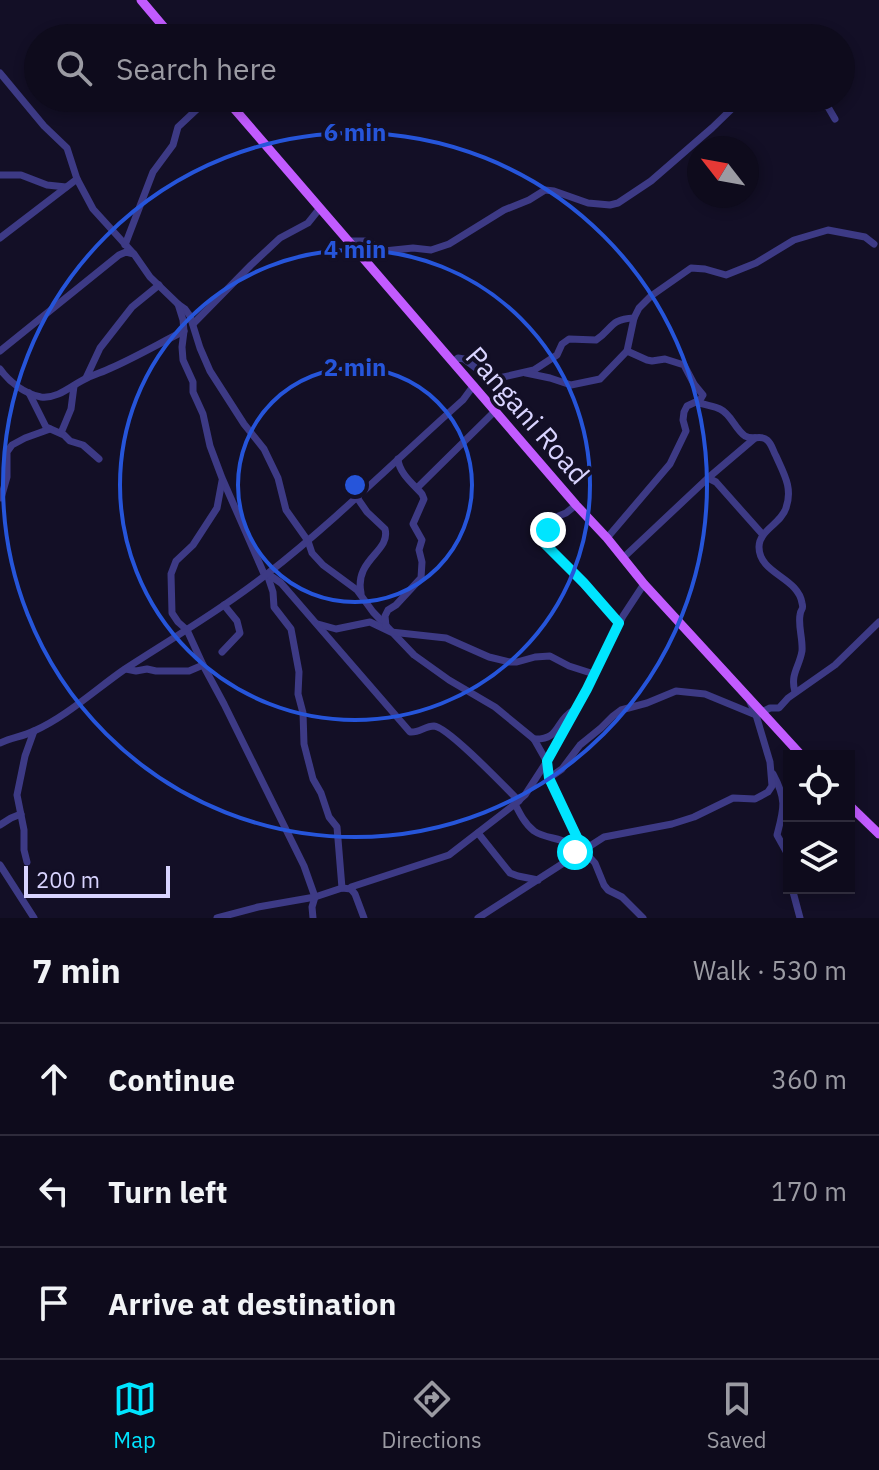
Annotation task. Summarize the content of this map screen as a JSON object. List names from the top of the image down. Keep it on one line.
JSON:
{"streets":{"main road":["Pangani Road"]},"scale_bar":"200 m","north":"top left","page":{"search":"Search here","scale":"200 m","heading":["7 min","Walk · 530 m"],"list":[["Continue","360 m"],["Turn left","170 m"],"Arrive at destination"],"nav":["Map","Directions","Saved"]},"rings":["6 min","4 min","2 min"]}
